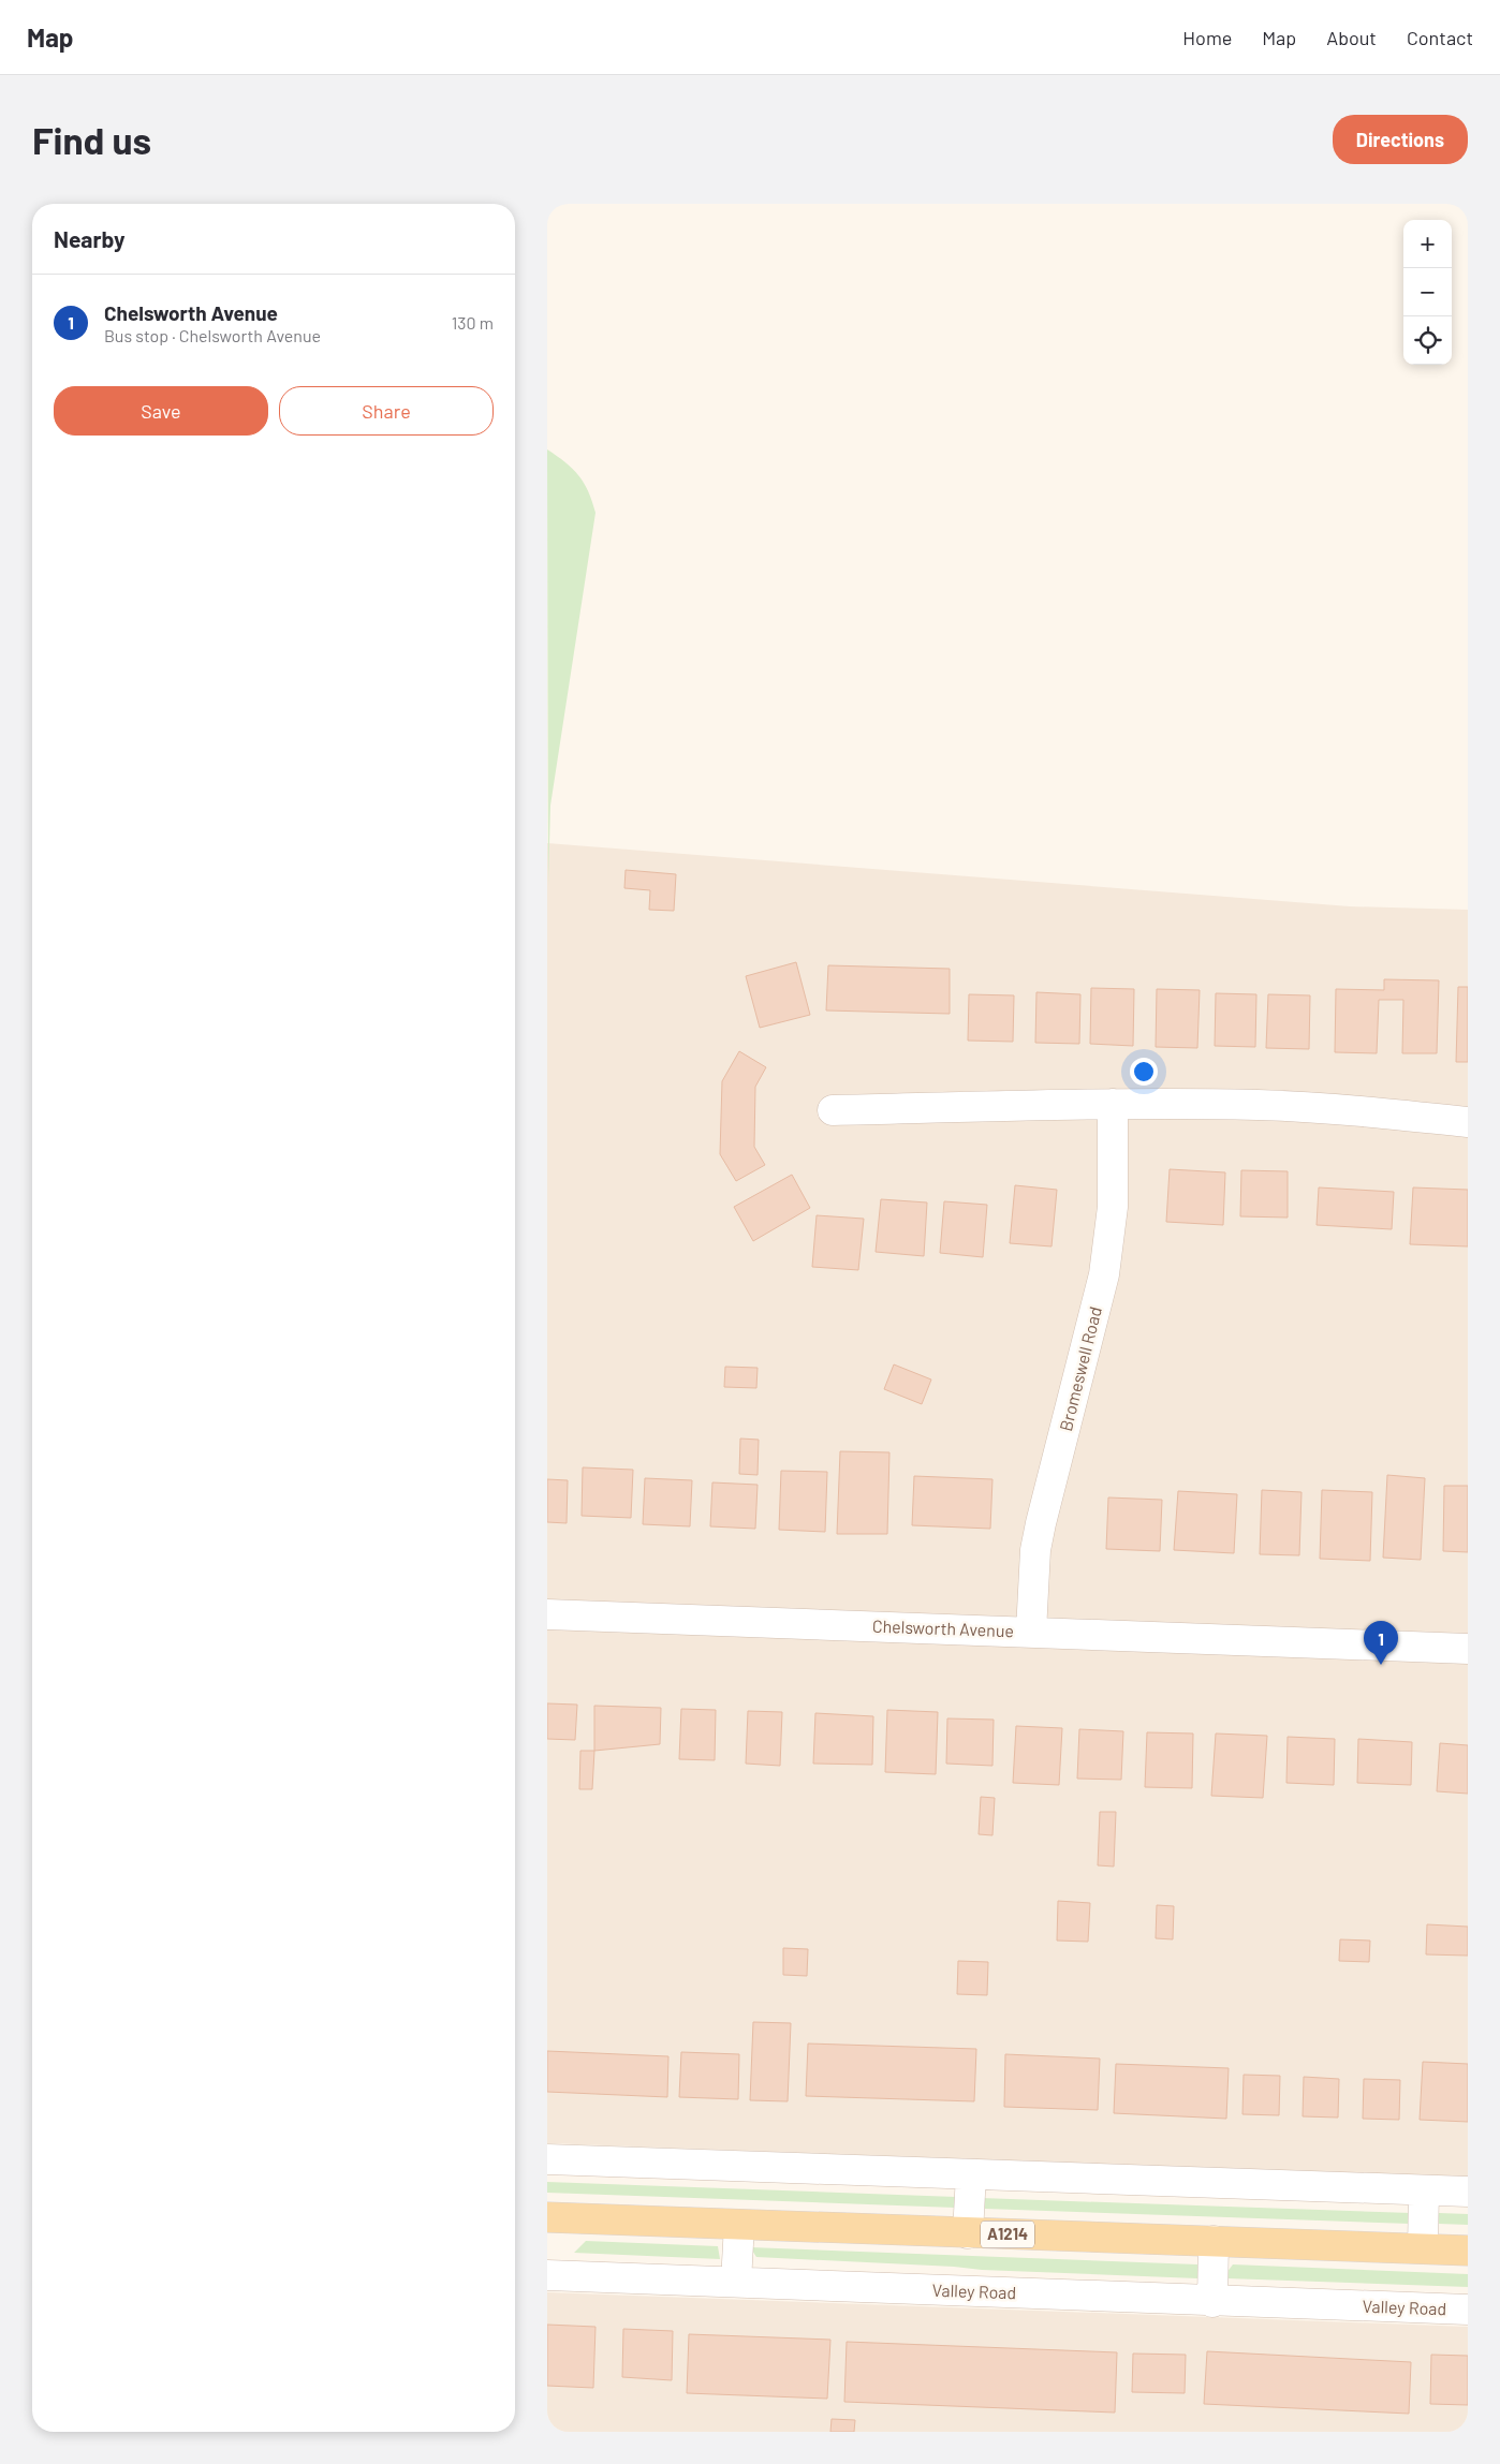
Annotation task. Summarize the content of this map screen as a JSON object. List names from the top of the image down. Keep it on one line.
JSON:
{"streets":{"main road":["A1214"],"street":["Bromeswell Road","Chelsworth Avenue","Valley Road"]},"crossings":[["Bromeswell Road","Chelsworth Avenue"]],"page":{"header":"Map","nav":["Home","Map","About","Contact"],"buttons":["Directions",["Save","Share"]],"title":"Find us","heading":"Nearby","map_buttons":["+","−"],"list":[{"mark":"1","name":"Chelsworth Avenue","note":"Bus stop · Chelsworth Avenue","value":"130 m"}],"pins":"1"}}
